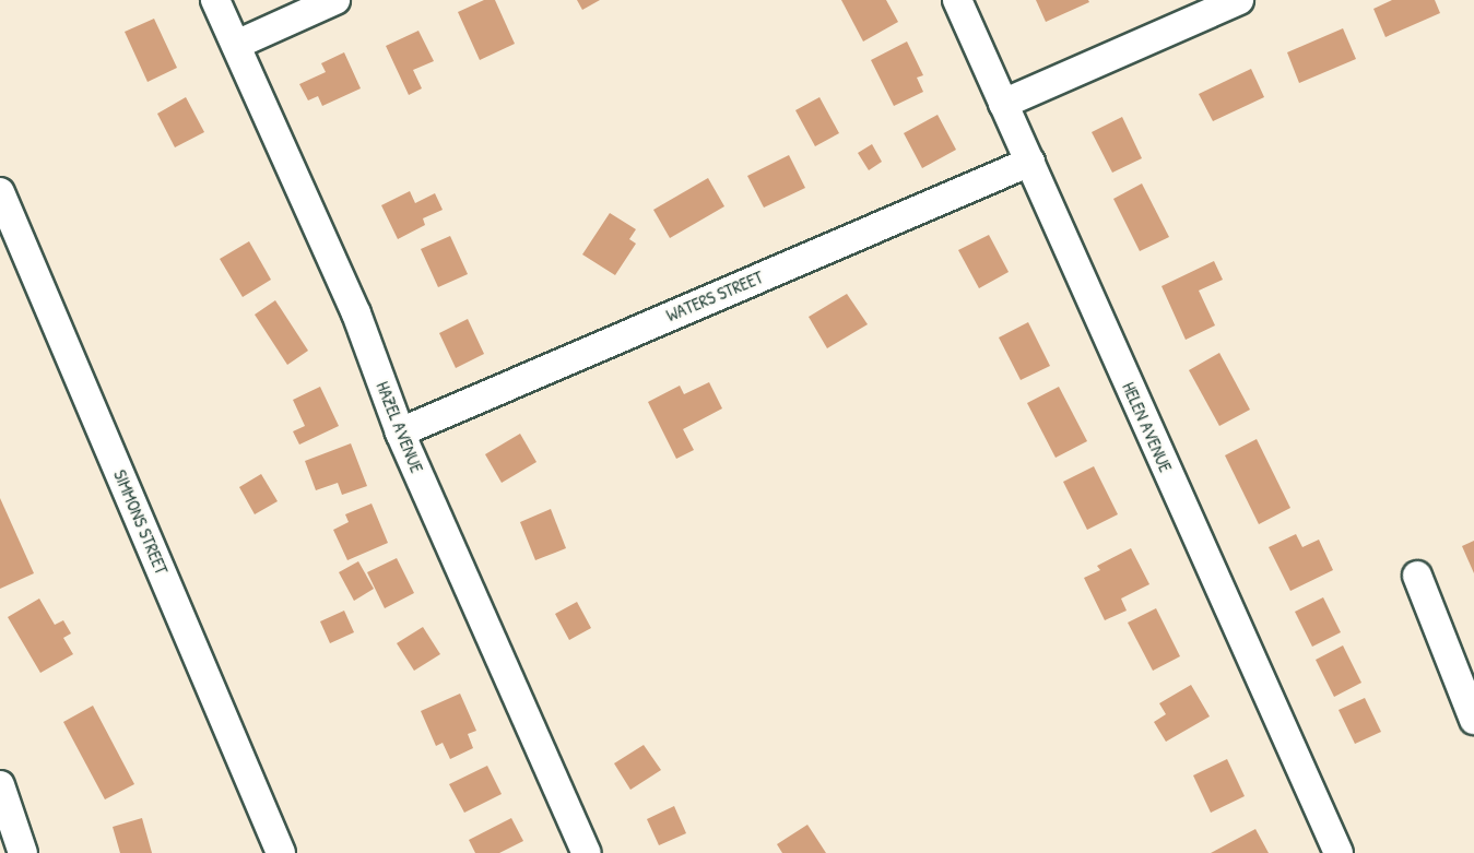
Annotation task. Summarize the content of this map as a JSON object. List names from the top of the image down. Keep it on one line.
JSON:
{"streets":{"street":["WATERS STREET","HAZEL AVENUE","HELEN AVENUE","SIMMONS STREET"]},"crossings":[["WATERS STREET","HAZEL AVENUE"],["WATERS STREET","HELEN AVENUE"]]}
